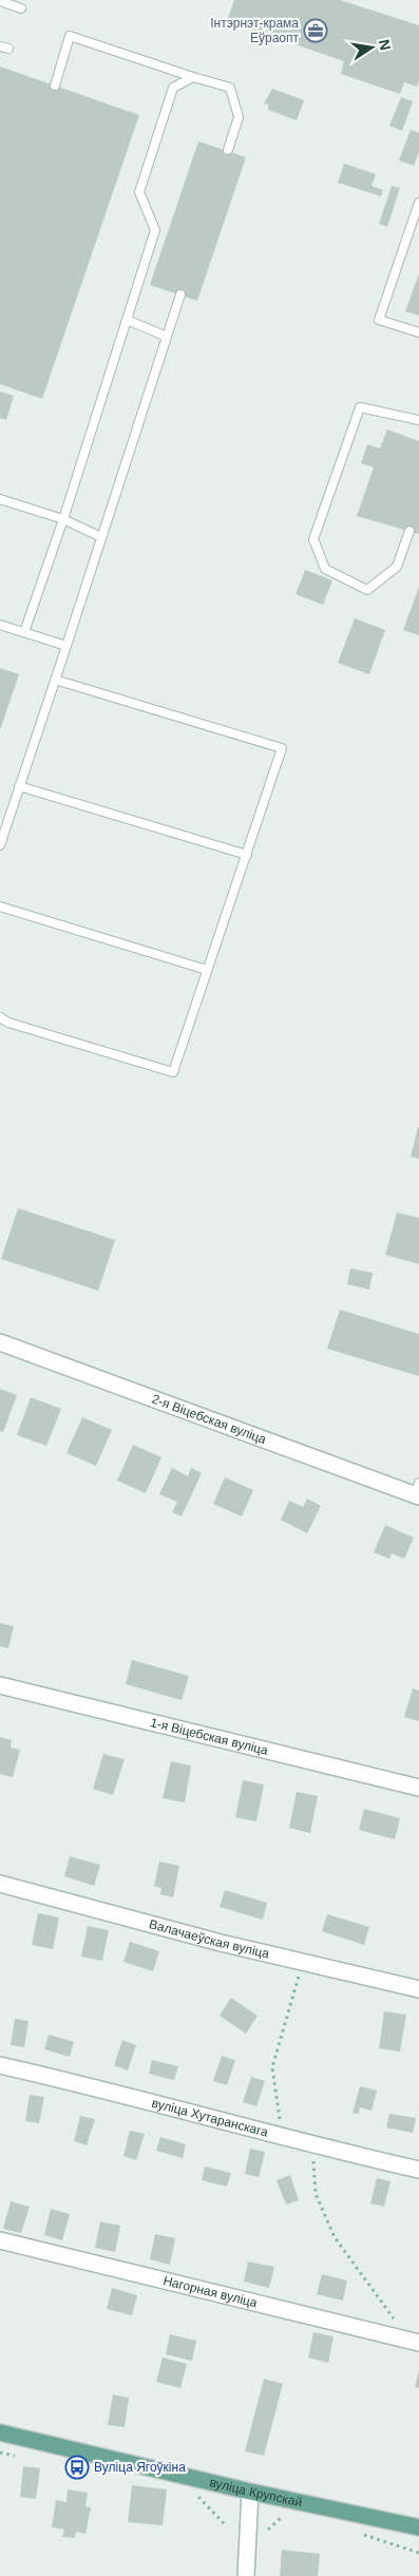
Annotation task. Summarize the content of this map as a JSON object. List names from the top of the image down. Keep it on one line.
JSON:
{"streets":{"main road":["вуліца Крупскай"],"street":["2-я Віцебская вуліца","1-я Віцебская вуліца","Валачаеўская вуліца","вуліца Хутаранскага","Нагорная вуліца"]},"places":{"office":["Інтэрнэт-крама Еўраопт"],"bus stop":["Вуліца Ягоўкіна"]},"north":"right"}
